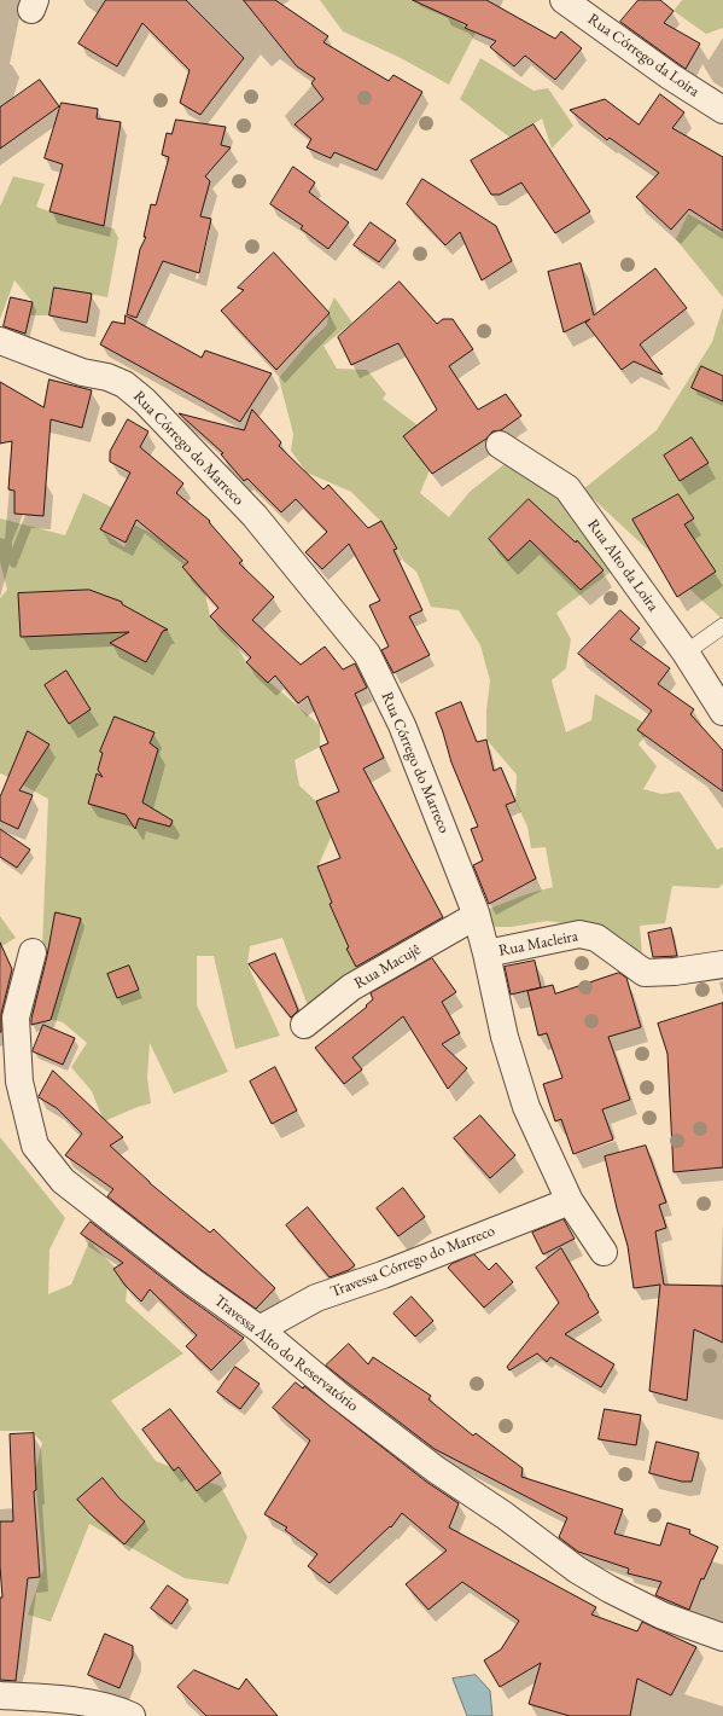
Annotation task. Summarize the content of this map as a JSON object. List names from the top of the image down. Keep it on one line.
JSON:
{"streets":{"street":["Rua Córrego da Loira","Rua Córrego do Marreco","Rua Alto da Loira","Rua Macleira","Rua Macujê","Travessa Córrego do Marreco","Travessa Alto do Reservatório"]},"crossings":[["Rua Córrego do Marreco","Rua Macleira"],["Rua Córrego do Marreco","Rua Macujê"],["Rua Córrego do Marreco","Travessa Córrego do Marreco"],["Travessa Córrego do Marreco","Travessa Alto do Reservatório"]]}
